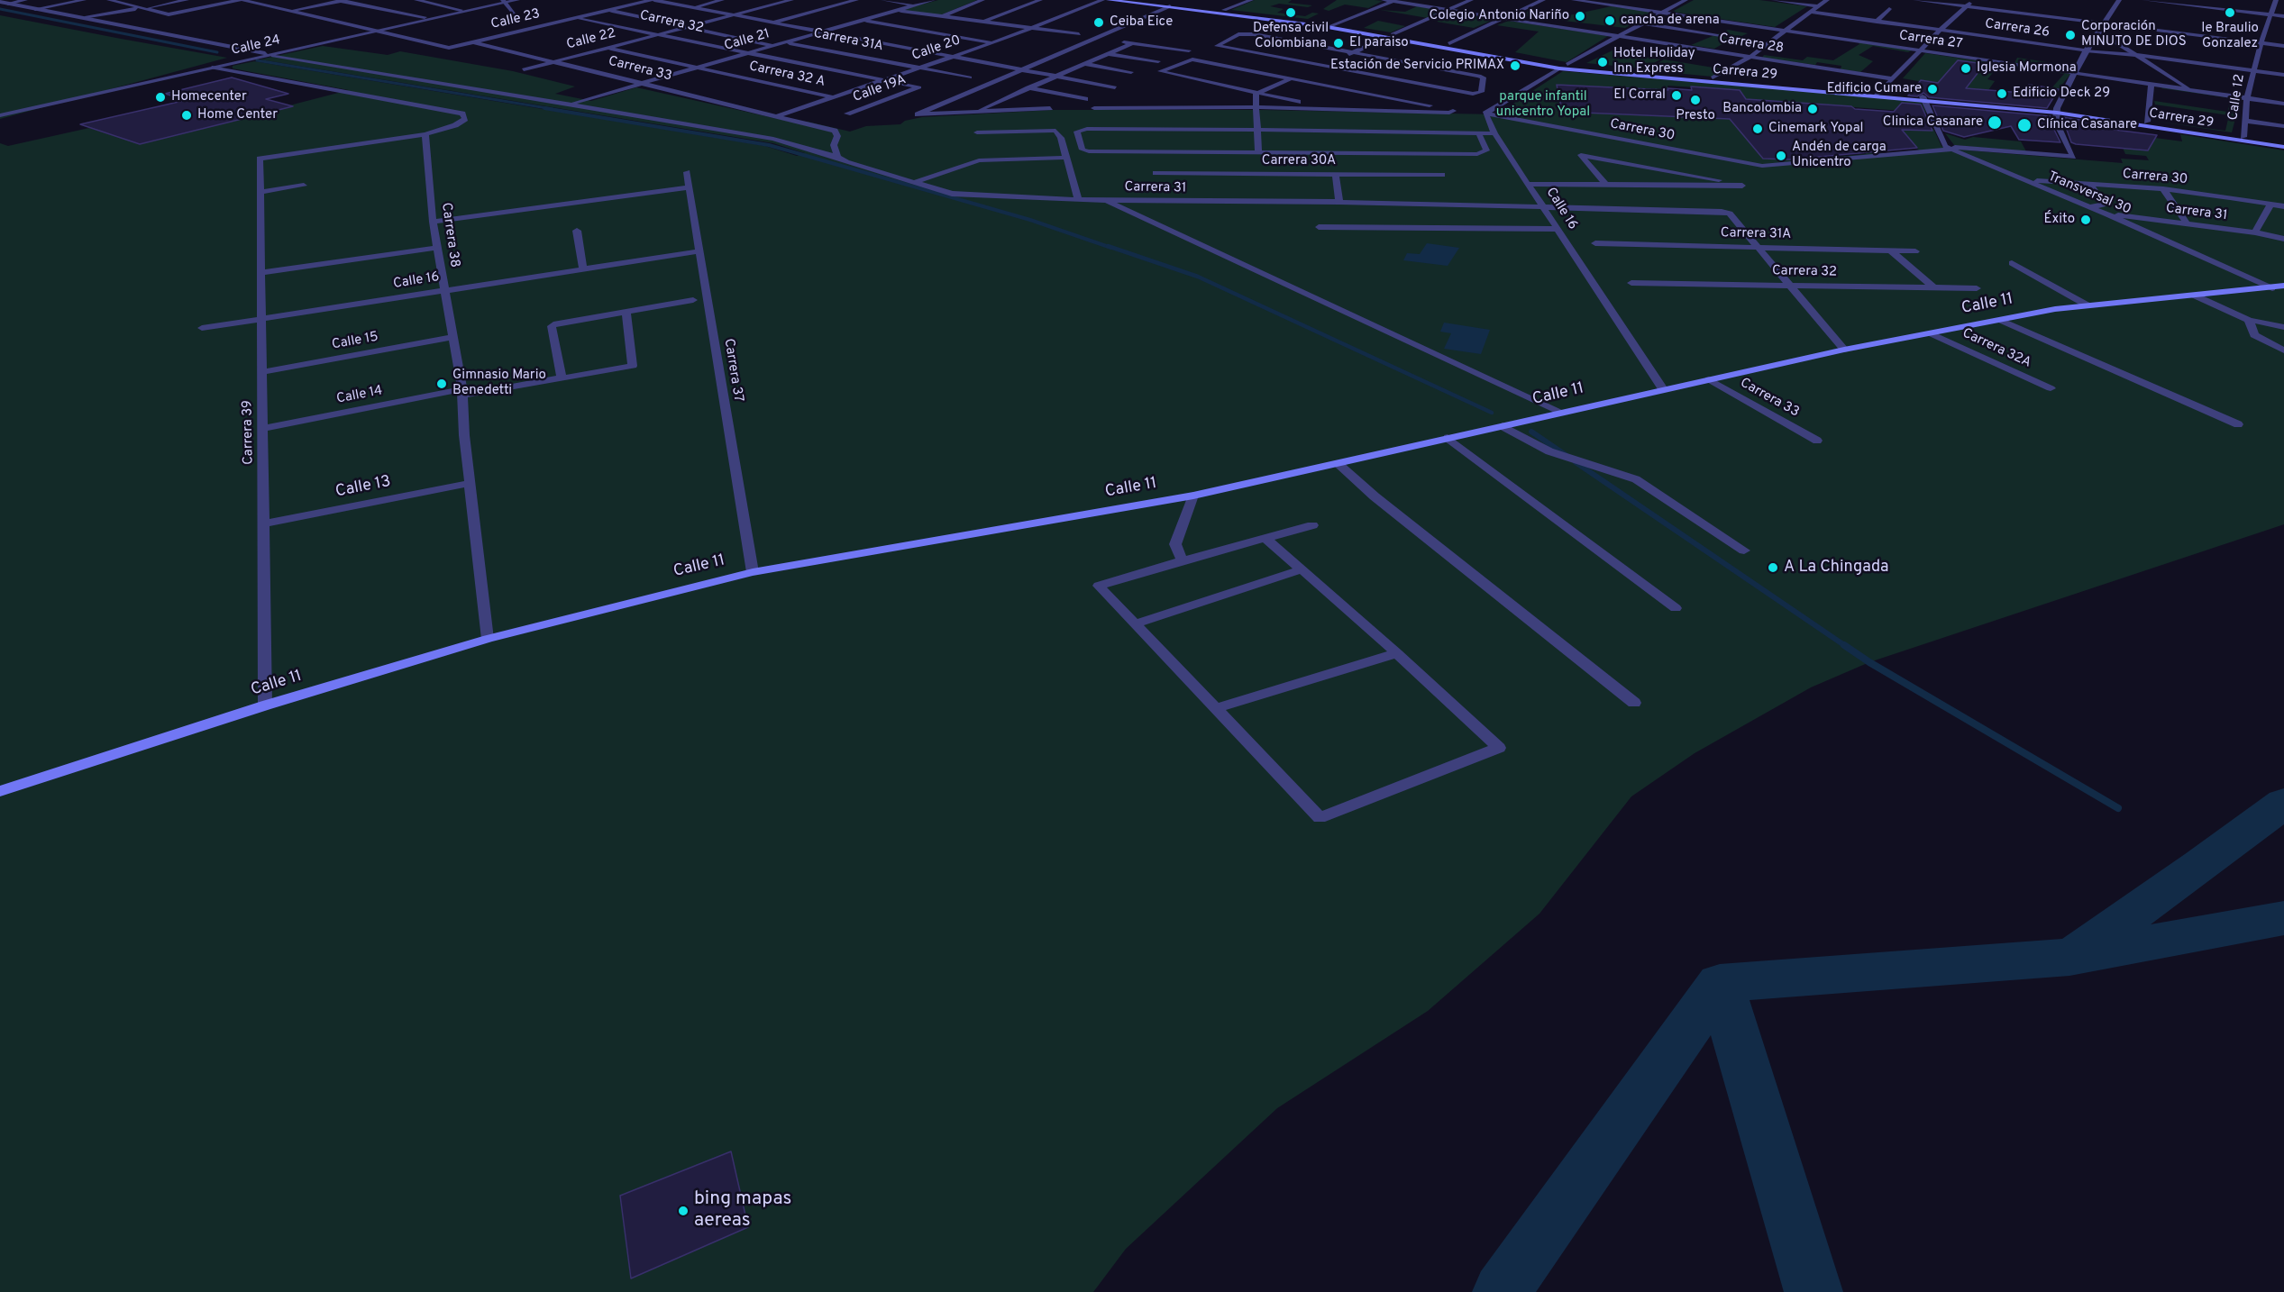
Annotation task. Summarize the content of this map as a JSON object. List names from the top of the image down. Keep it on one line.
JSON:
{"streets":{"main road":["Carrera 29","Calle 11"],"street":["Calle 23","Carrera 32","Carrera 26","Calle 22","Calle 21","Carrera 31A","Carrera 27","Carrera 28","Calle 24","Calle 20","Carrera 33","Carrera 32 A","Calle 19A","Calle 12","Carrera 30","Carrera 30A","Carrera 31","Transversal 30","Calle 16","Carrera 38","Calle 15","Carrera 32A","Carrera 37","Calle 14","Carrera 39","Calle 13"]},"crossings":[["Calle 23","Carrera 32"],["Calle 23","Calle 24"],["Calle 23","Carrera 33"],["Carrera 32","Calle 22"],["Carrera 32","Calle 21"],["Carrera 32","Calle 20"],["Carrera 32","Calle 19A"],["Carrera 26","Calle 12"],["Calle 22","Carrera 33"],["Calle 22","Carrera 32 A"],["Calle 21","Carrera 31A"],["Calle 21","Carrera 33"],["Calle 21","Carrera 32 A"],["Calle 21","Carrera 31"],["Carrera 31A","Calle 20"],["Carrera 31A","Carrera 31"],["Carrera 27","Calle 12"],["Calle 24","Carrera 31"],["Calle 20","Carrera 33"],["Calle 20","Carrera 32 A"],["Carrera 33","Carrera 31"],["Carrera 33","Calle 11"],["Carrera 29","Calle 12"],["Carrera 29","Carrera 30"],["Carrera 30","Transversal 30"],["Carrera 30","Calle 16"],["Carrera 31","Transversal 30"],["Carrera 31","Calle 16"],["Transversal 30","Calle 11"],["Calle 16","Carrera 38"],["Calle 16","Calle 11"],["Calle 16","Carrera 37"],["Calle 16","Carrera 39"],["Carrera 38","Calle 11"],["Carrera 38","Calle 15"],["Carrera 38","Calle 14"],["Carrera 38","Carrera 39"],["Carrera 38","Calle 13"],["Calle 11","Carrera 32A"],["Calle 11","Carrera 37"],["Calle 11","Carrera 39"],["Calle 15","Carrera 39"],["Calle 14","Carrera 39"],["Carrera 39","Calle 13"]],"parks":["parque infantil unicentro Yopal"],"places":["Defensa civil Colombiana","Ie Braulio Gonzalez","Colegio Antonio Nariño","cancha de arena","Ceiba Eice","Corporación MINUTO DE DIOS","El paraiso","Hotel Holiday Inn Express","Estación de Servicio PRIMAX","Iglesia Mormona","Edificio Cumare","Edificio Deck 29","El Corral","Homecenter","Presto","Bancolombia","Home Center","Clinica Casanare","Clínica Casanare","Cinemark Yopal","Andén de carga Unicentro","Éxito","Gimnasio Mario Benedetti","A La Chingada","bing mapas aereas"]}
